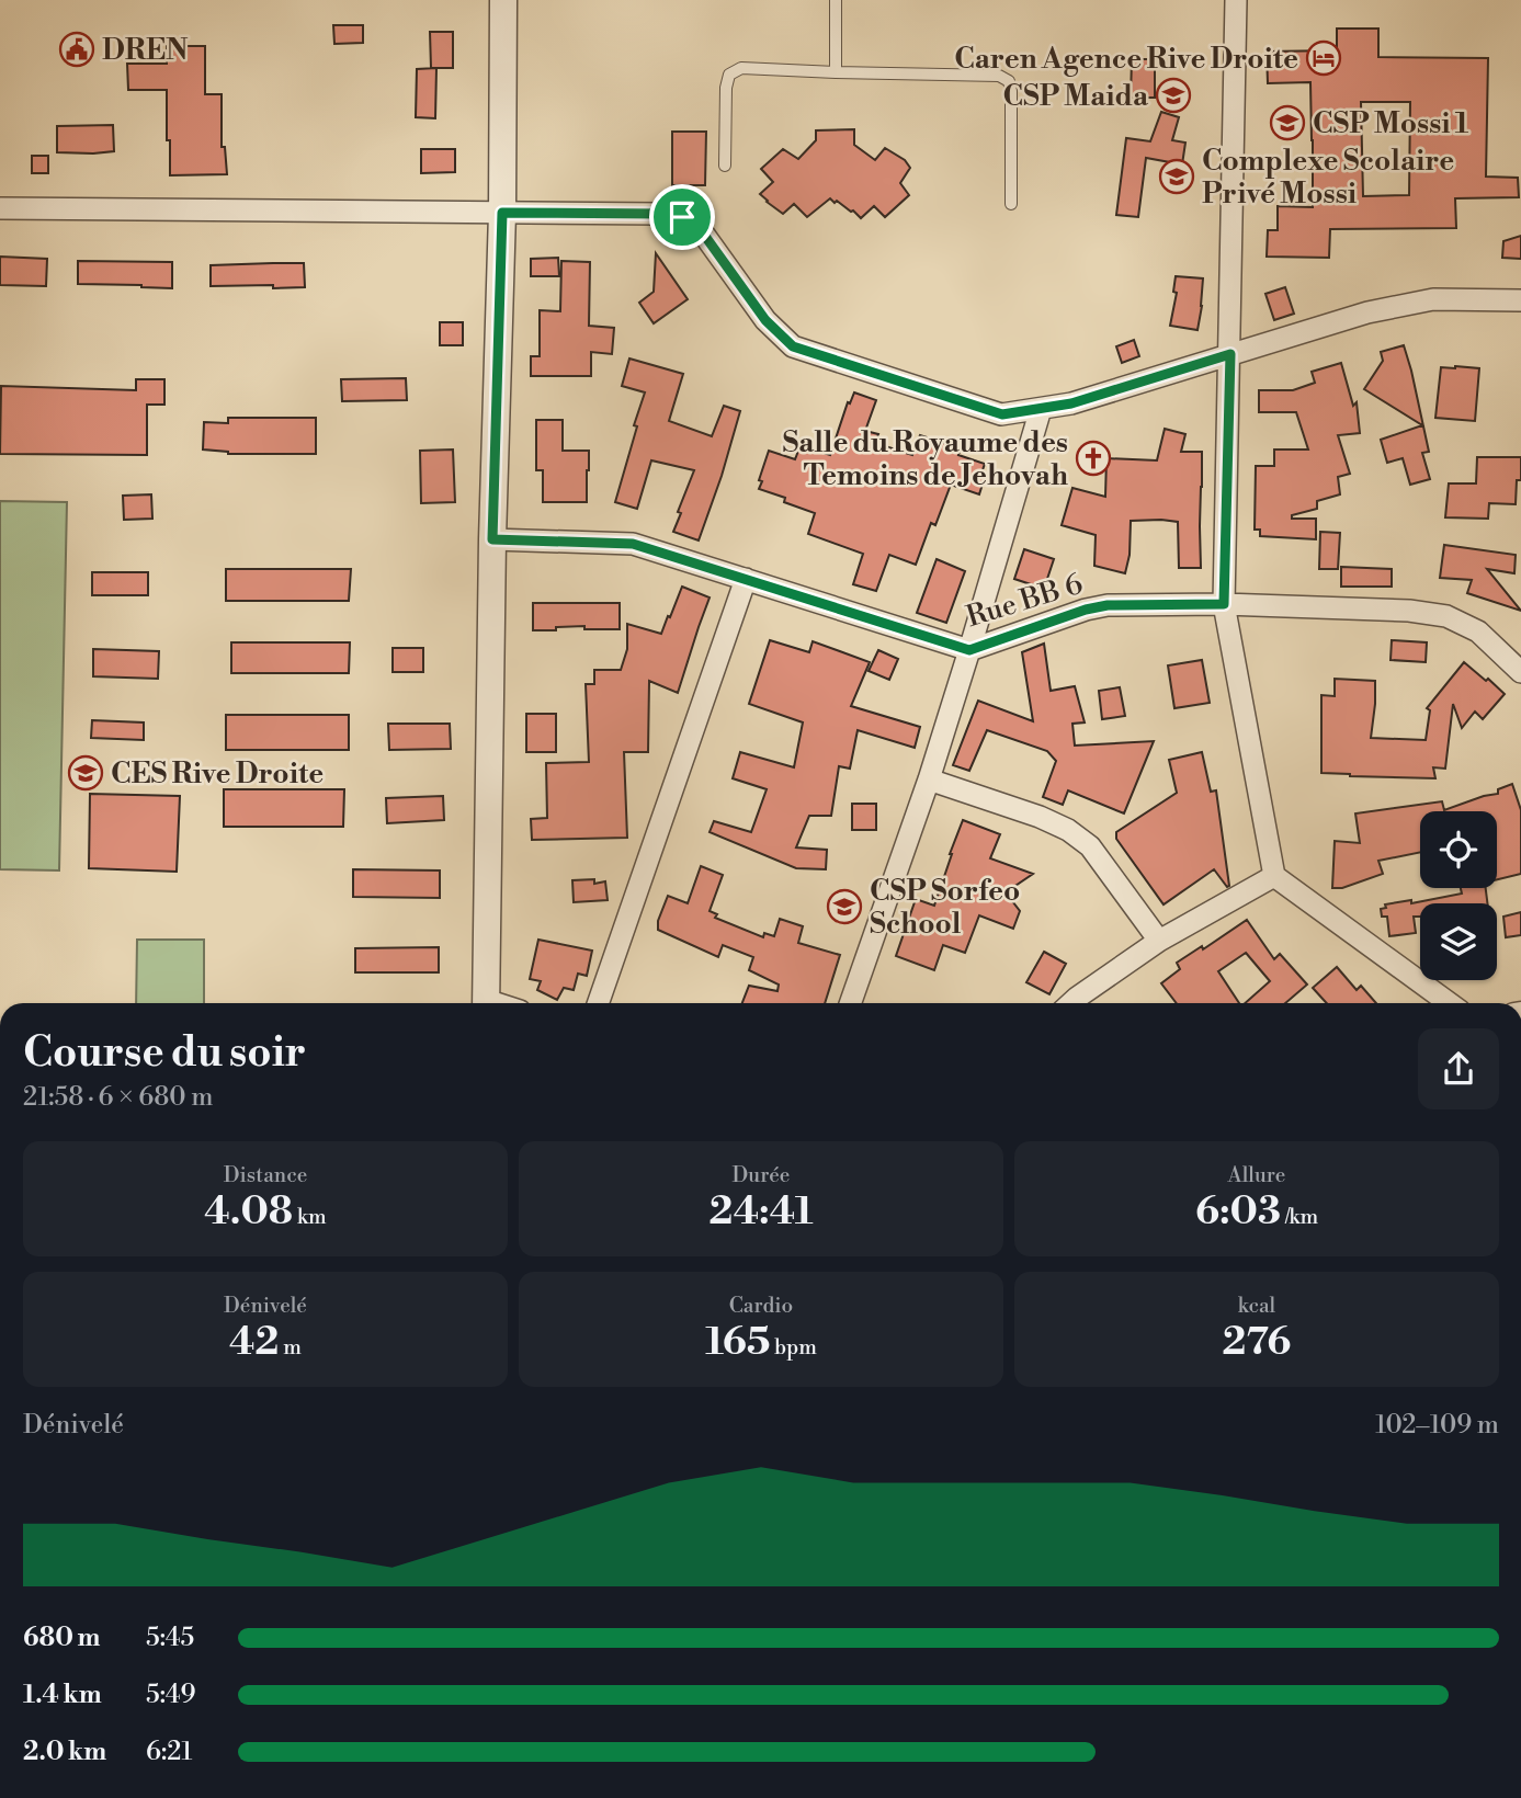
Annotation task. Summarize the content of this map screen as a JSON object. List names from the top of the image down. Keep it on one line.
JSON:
{"streets":{"street":["Rue BB 6"]},"places":{"public building":["DREN"],"hotel":["Caren Agence Rive Droite"],"school or university":["CSP Maida","CSP Mossi 1","Complexe Scolaire Privé Mossi","CES Rive Droite","CSP Sorfeo School"],"church":["Salle du Royaume des Temoins de Jehovah"]},"page":{"heading":["Course du soir","21:58 · 6 × 680 m"],"stats":[["Distance","4.08 km"],["Durée","24:41"],["Allure","6:03 /km"],["Dénivelé","42 m"],["Cardio","165 bpm"],["kcal","276"]],"chart":["Dénivelé","102–109 m"],"list":[{"name":"680 m","note":"5:45"},{"name":"1.4 km","note":"5:49"},{"name":"2.0 km","note":"6:21"}]}}
